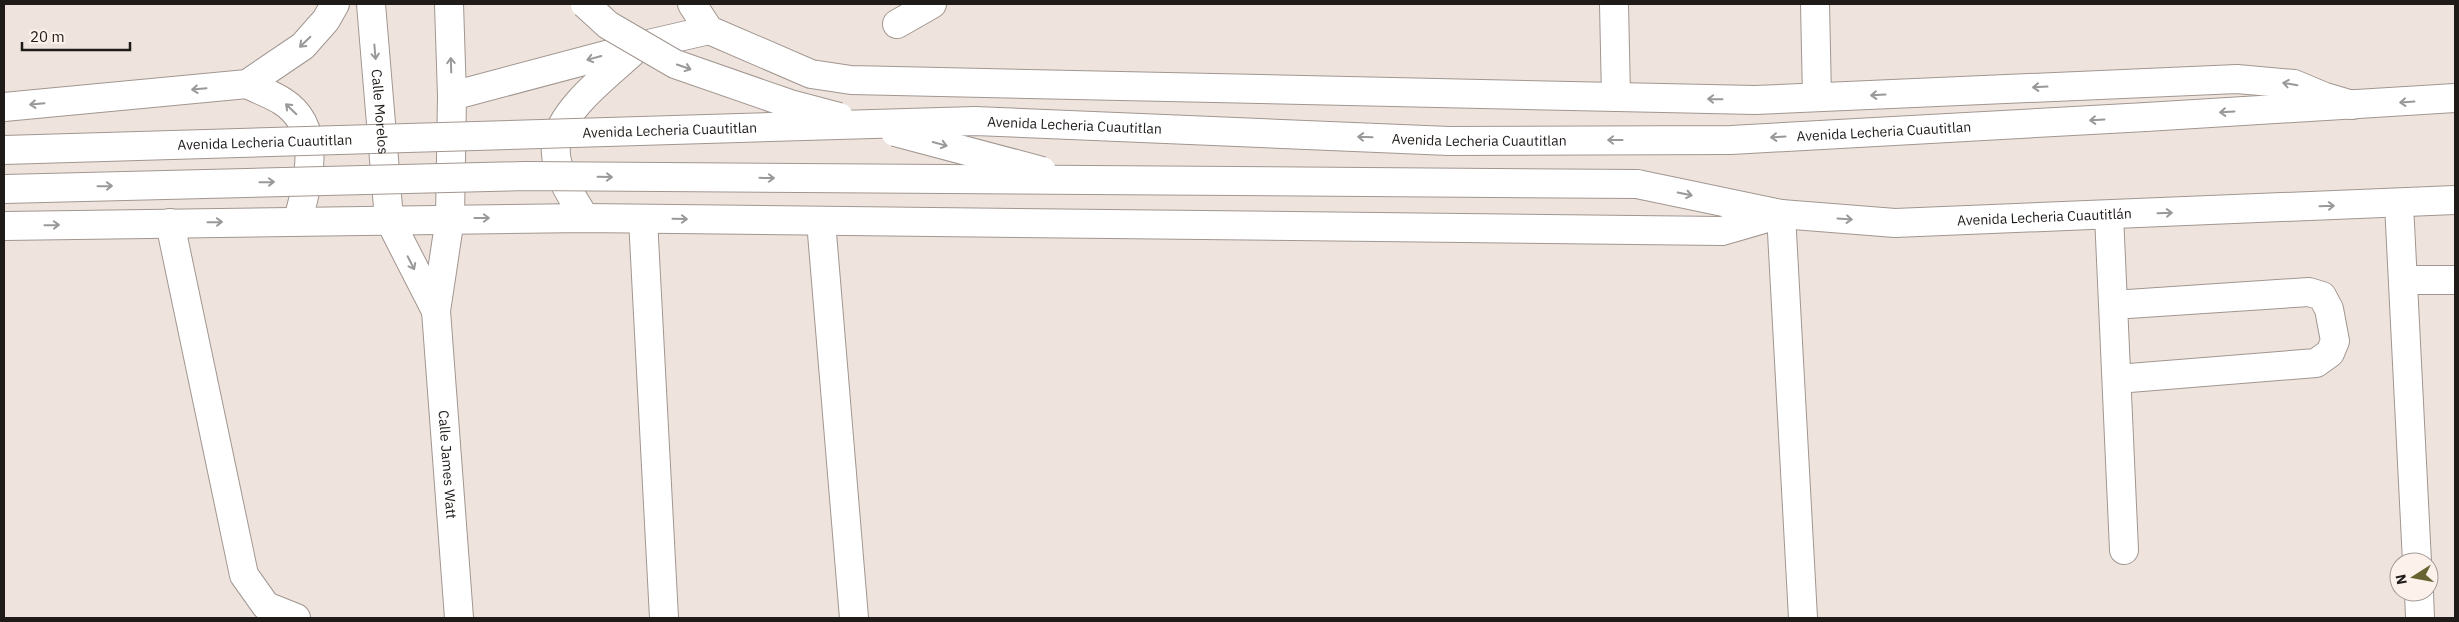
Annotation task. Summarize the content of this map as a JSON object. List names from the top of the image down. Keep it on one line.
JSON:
{"streets":{"main road":["Calle Morelos","Avenida Lecheria Cuautitlan","Avenida Lecheria Cuautitlán","Calle James Watt"]},"crossings":[["Calle Morelos","Calle James Watt"]],"scale_bar":"20 m","north":"left"}
